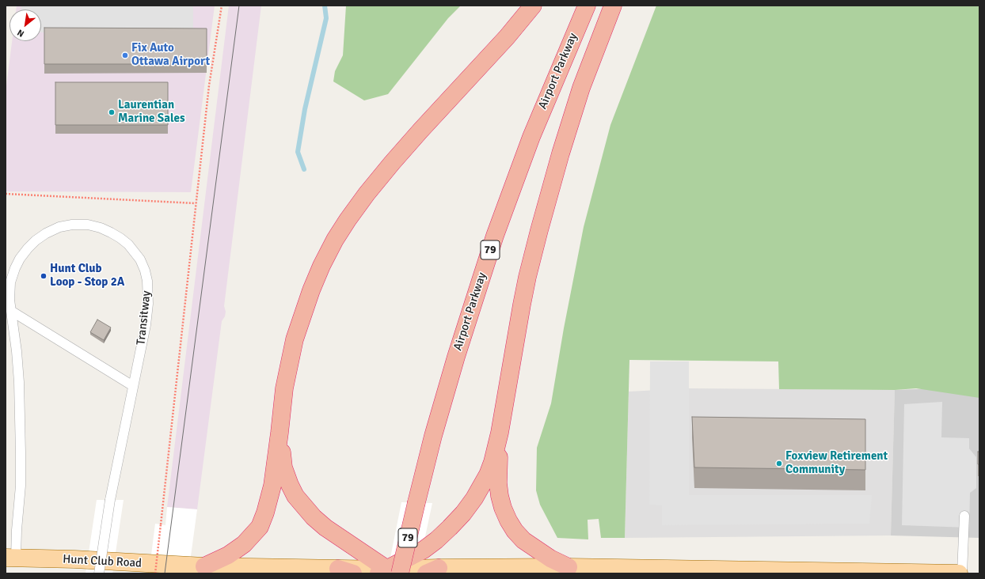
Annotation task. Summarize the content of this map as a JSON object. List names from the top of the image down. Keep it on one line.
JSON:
{"streets":{"highway":["Airport Parkway","79"],"main road":["Hunt Club Road"],"lane":["Transitway"]},"crossings":[["Airport Parkway","Hunt Club Road"],["Transitway","Hunt Club Road"]],"places":["Fix Auto Ottawa Airport","Laurentian Marine Sales","Hunt Club Loop - Stop 2A","Foxview Retirement Community"],"north":"bottom left"}
